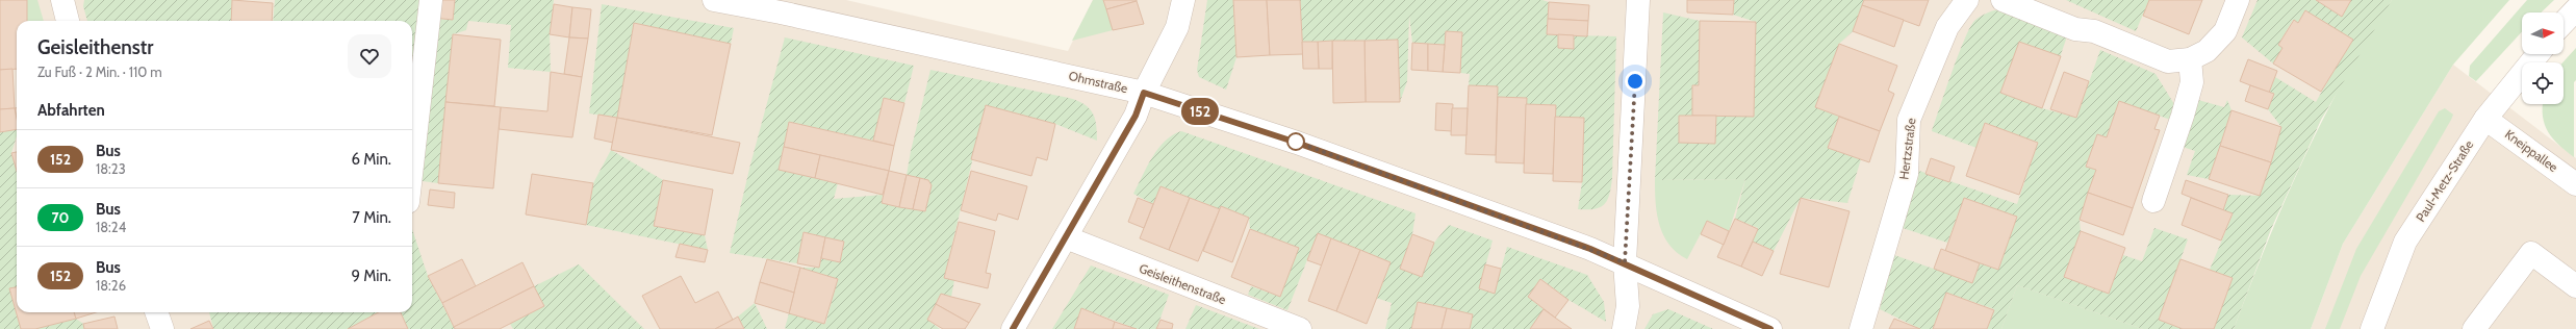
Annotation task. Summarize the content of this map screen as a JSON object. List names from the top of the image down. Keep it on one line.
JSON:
{"streets":{"street":["Ohmstraße","Hertzstraße","Kneippallee","Paul-Metz-Straße","Geisleithenstraße"]},"crossings":[["Kneippallee","Paul-Metz-Straße"]],"lines":["bus line 152"],"north":"right","page":{"on_map":"152","heading":[["Geisleithenstr","Zu Fuß · 2 Min. · 110 m"],"Abfahrten"],"list":[{"mark":"152","name":"Bus","note":"18:23","value":"6 Min."},{"mark":"70","name":"Bus","note":"18:24","value":"7 Min."},{"mark":"152","name":"Bus","note":"18:26","value":"9 Min."}]}}
